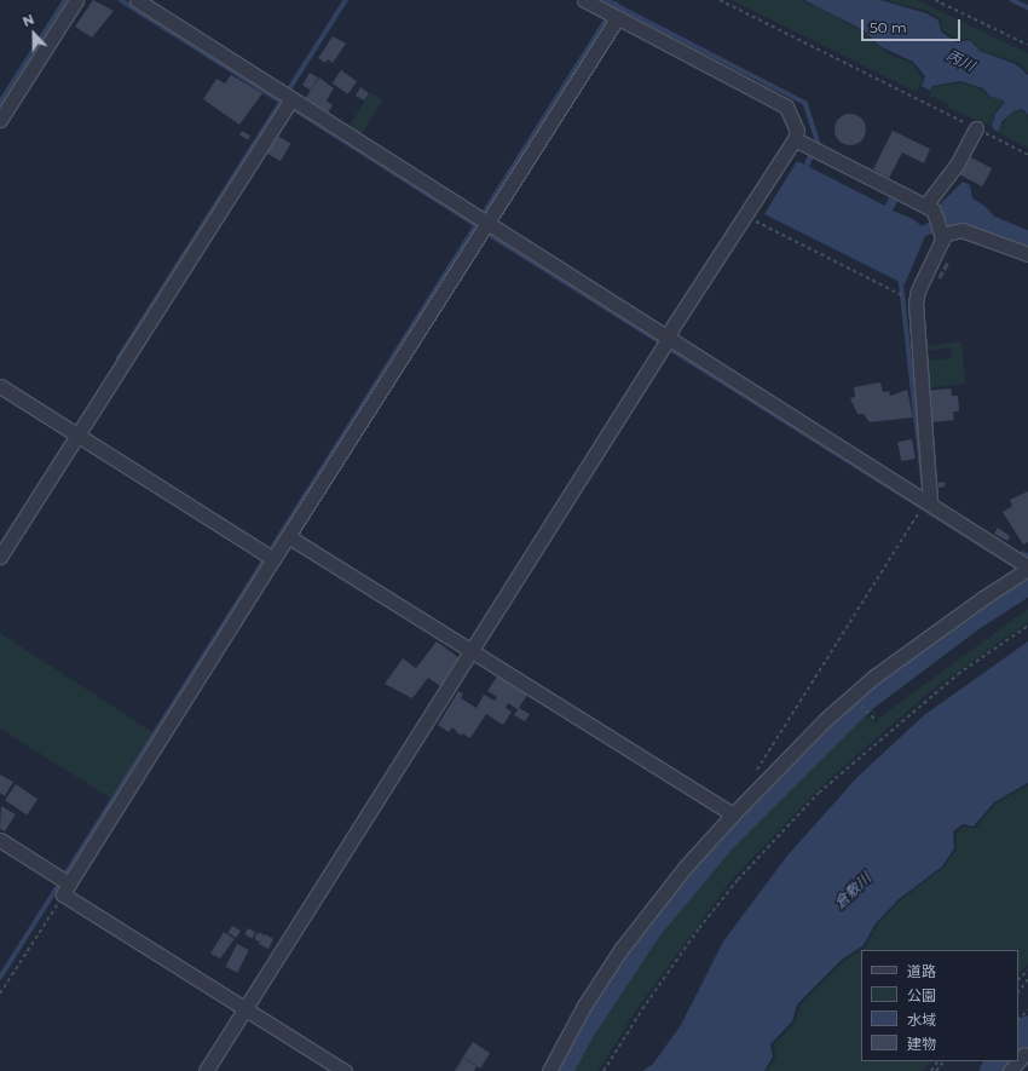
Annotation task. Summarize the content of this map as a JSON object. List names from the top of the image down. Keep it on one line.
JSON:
{"water":["丙川","倉敷川"],"legend":["道路","公園","水域","建物"],"scale_bar":"50 m","north":"top"}
